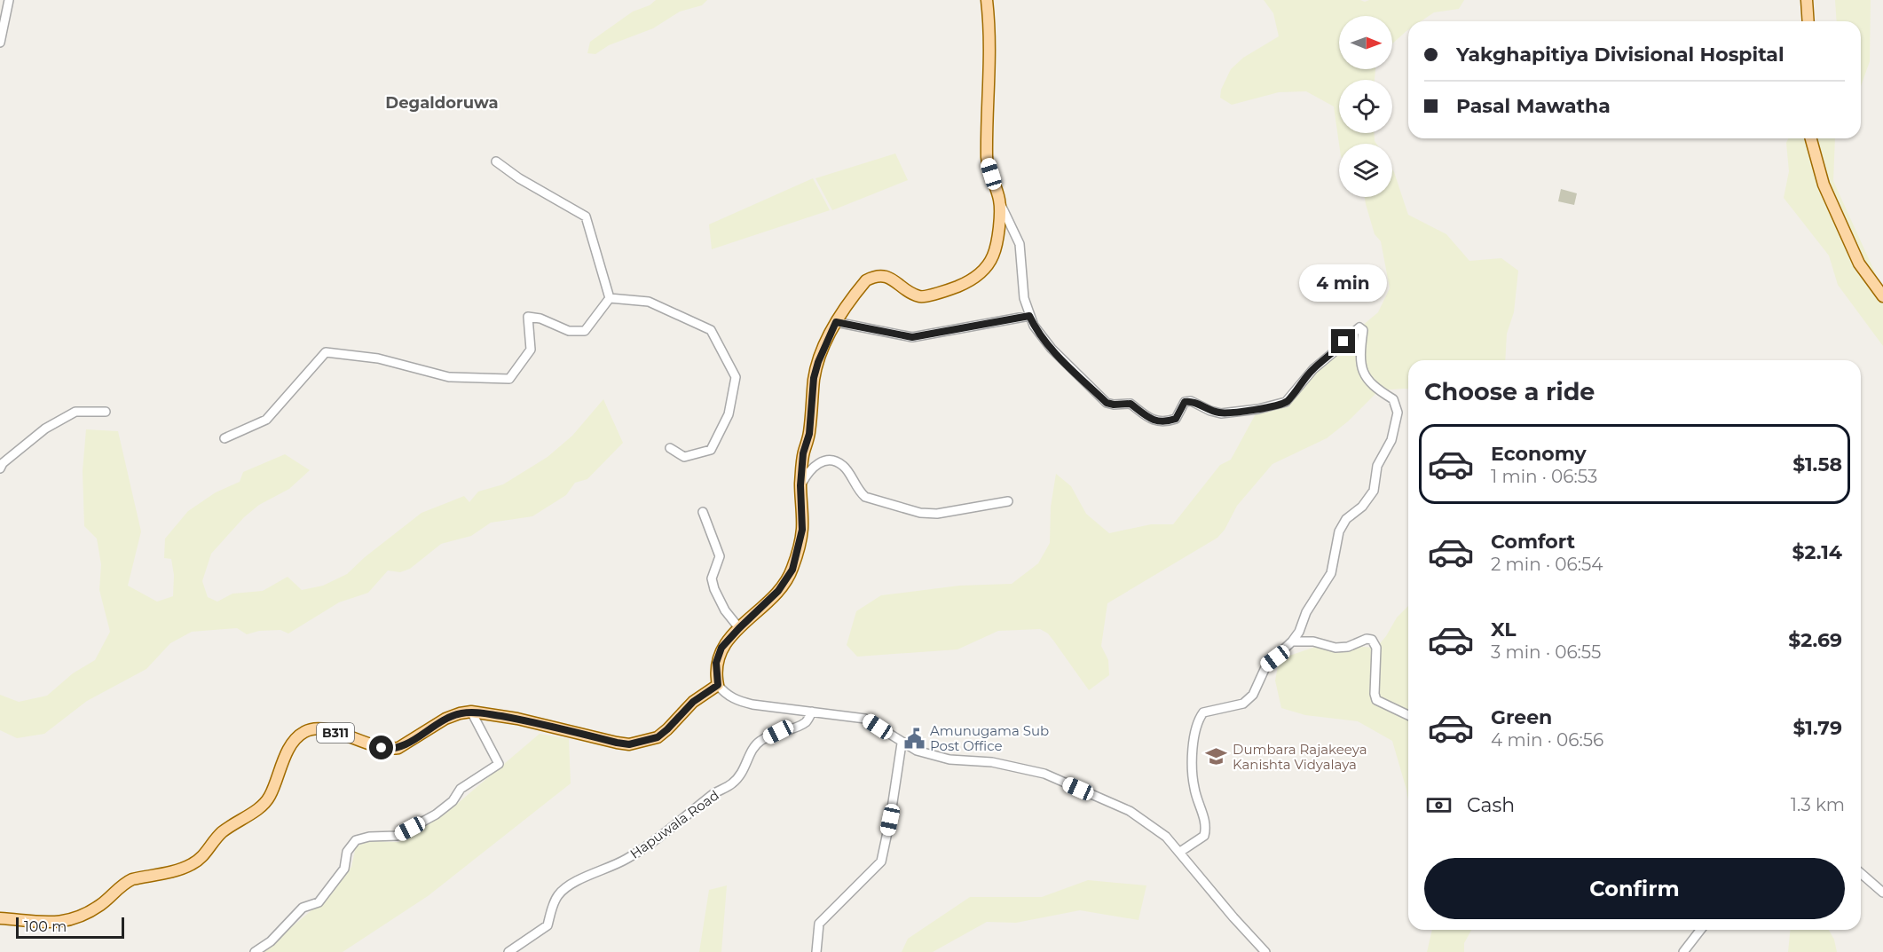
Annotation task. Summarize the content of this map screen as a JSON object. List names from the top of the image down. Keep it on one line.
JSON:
{"streets":{"main road":["B311"],"street":["Hapuwala Road"]},"districts":["Degaldoruwa"],"places":{"public building":["Amunugama Sub Post Office"],"school or university":["Dumbara Rajakeeya Kanishta Vidyalaya"]},"scale_bar":"100 m","north":"right","page":{"banner":["Yakghapitiya Divisional Hospital","Pasal Mawatha"],"bubble":"4 min","heading":"Choose a ride","list":[{"name":"Economy","note":"1 min · 06:53","value":"$1.58"},{"name":"Comfort","note":"2 min · 06:54","value":"$2.14"},{"name":"XL","note":"3 min · 06:55","value":"$2.69"},{"name":"Green","note":"4 min · 06:56","value":"$1.79"}],"pay":["Cash","1.3 km"],"buttons":"Confirm","scale":"100 m"}}
